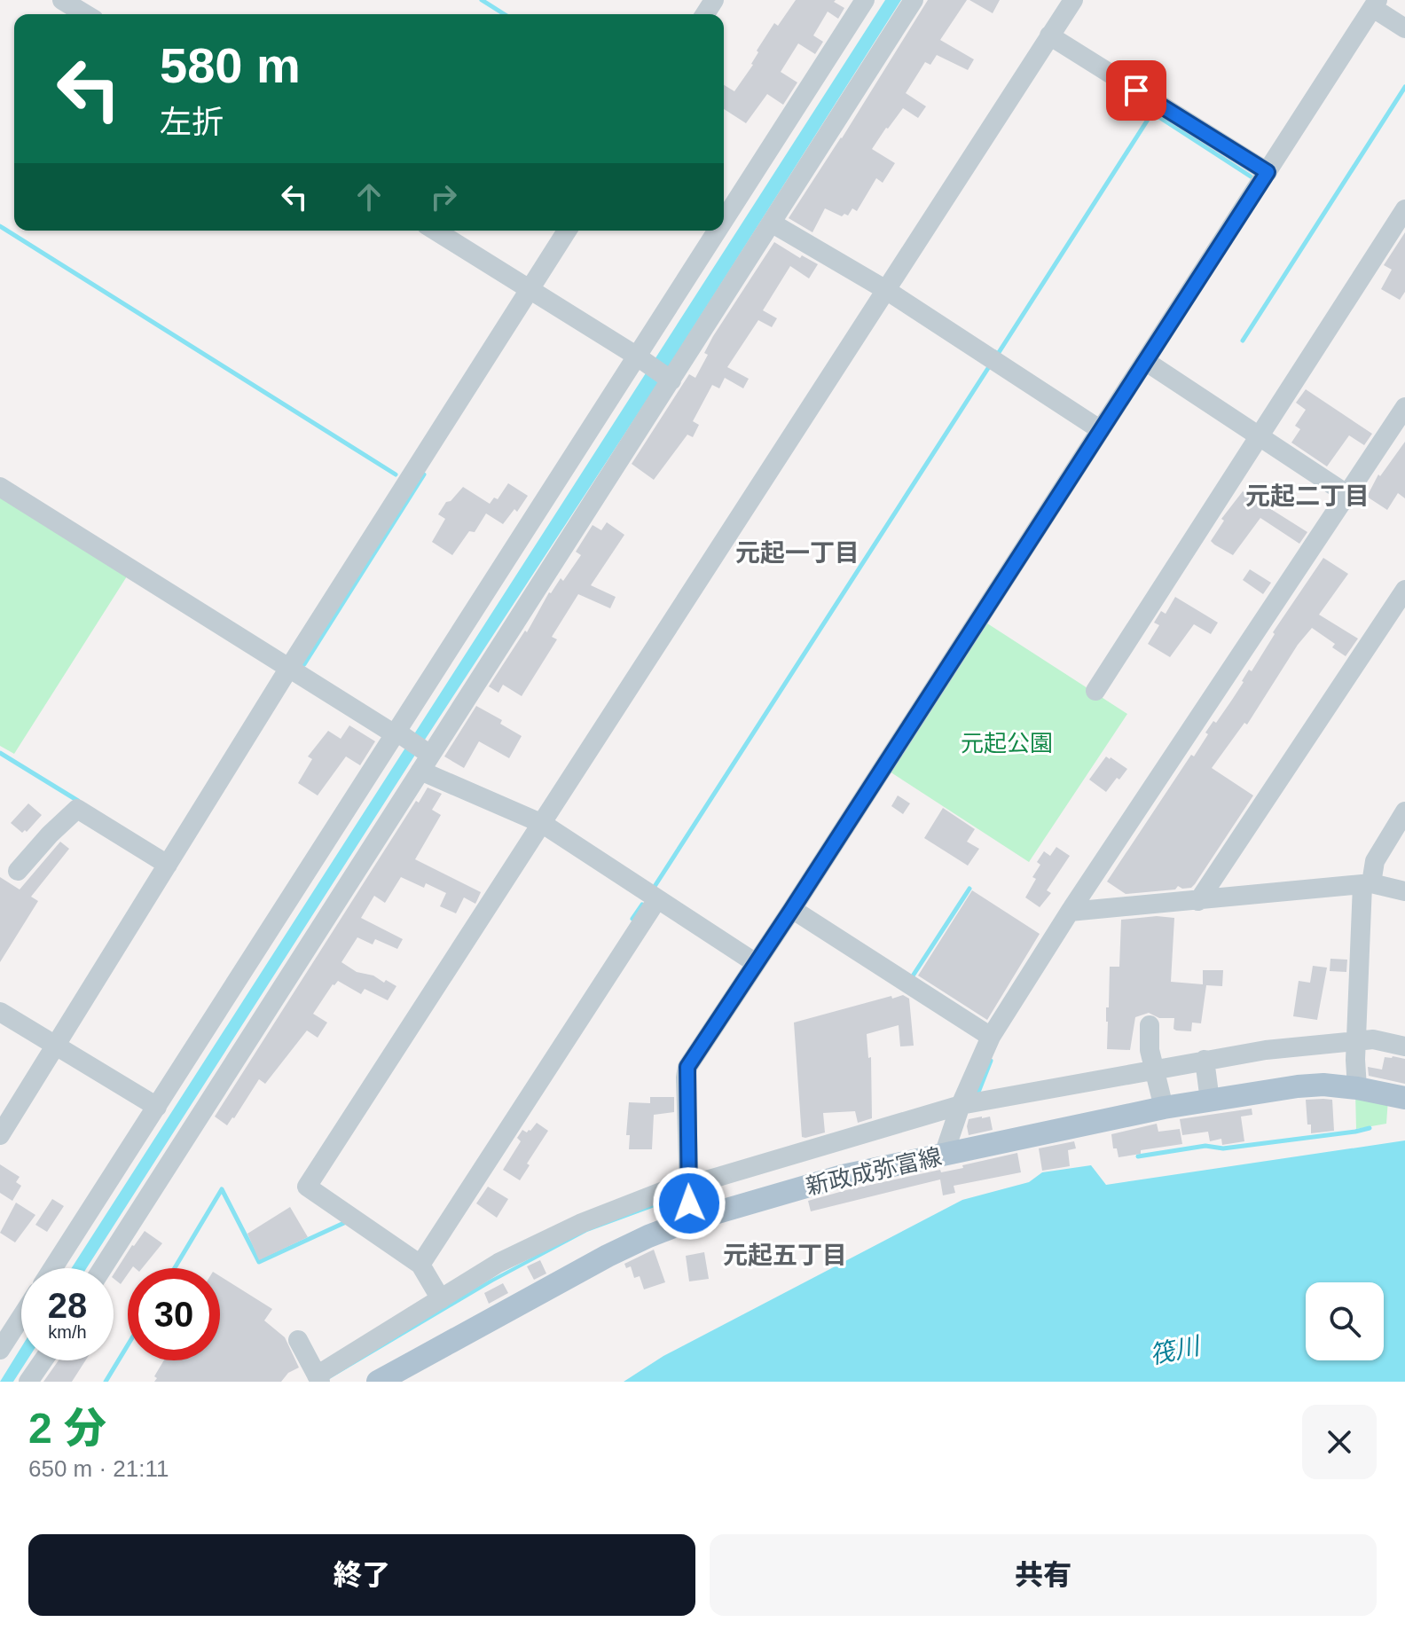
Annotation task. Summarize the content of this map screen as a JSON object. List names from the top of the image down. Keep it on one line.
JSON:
{"streets":{"main road":["新政成弥富線"]},"districts":["元起二丁目","元起一丁目","元起五丁目"],"water":["筏川"],"parks":["元起公園"],"page":{"turn":["580 m","左折"],"speed":"28 km/h","limit":"30","heading":["2 分","650 m · 21:11"],"buttons":["終了","共有"]}}
